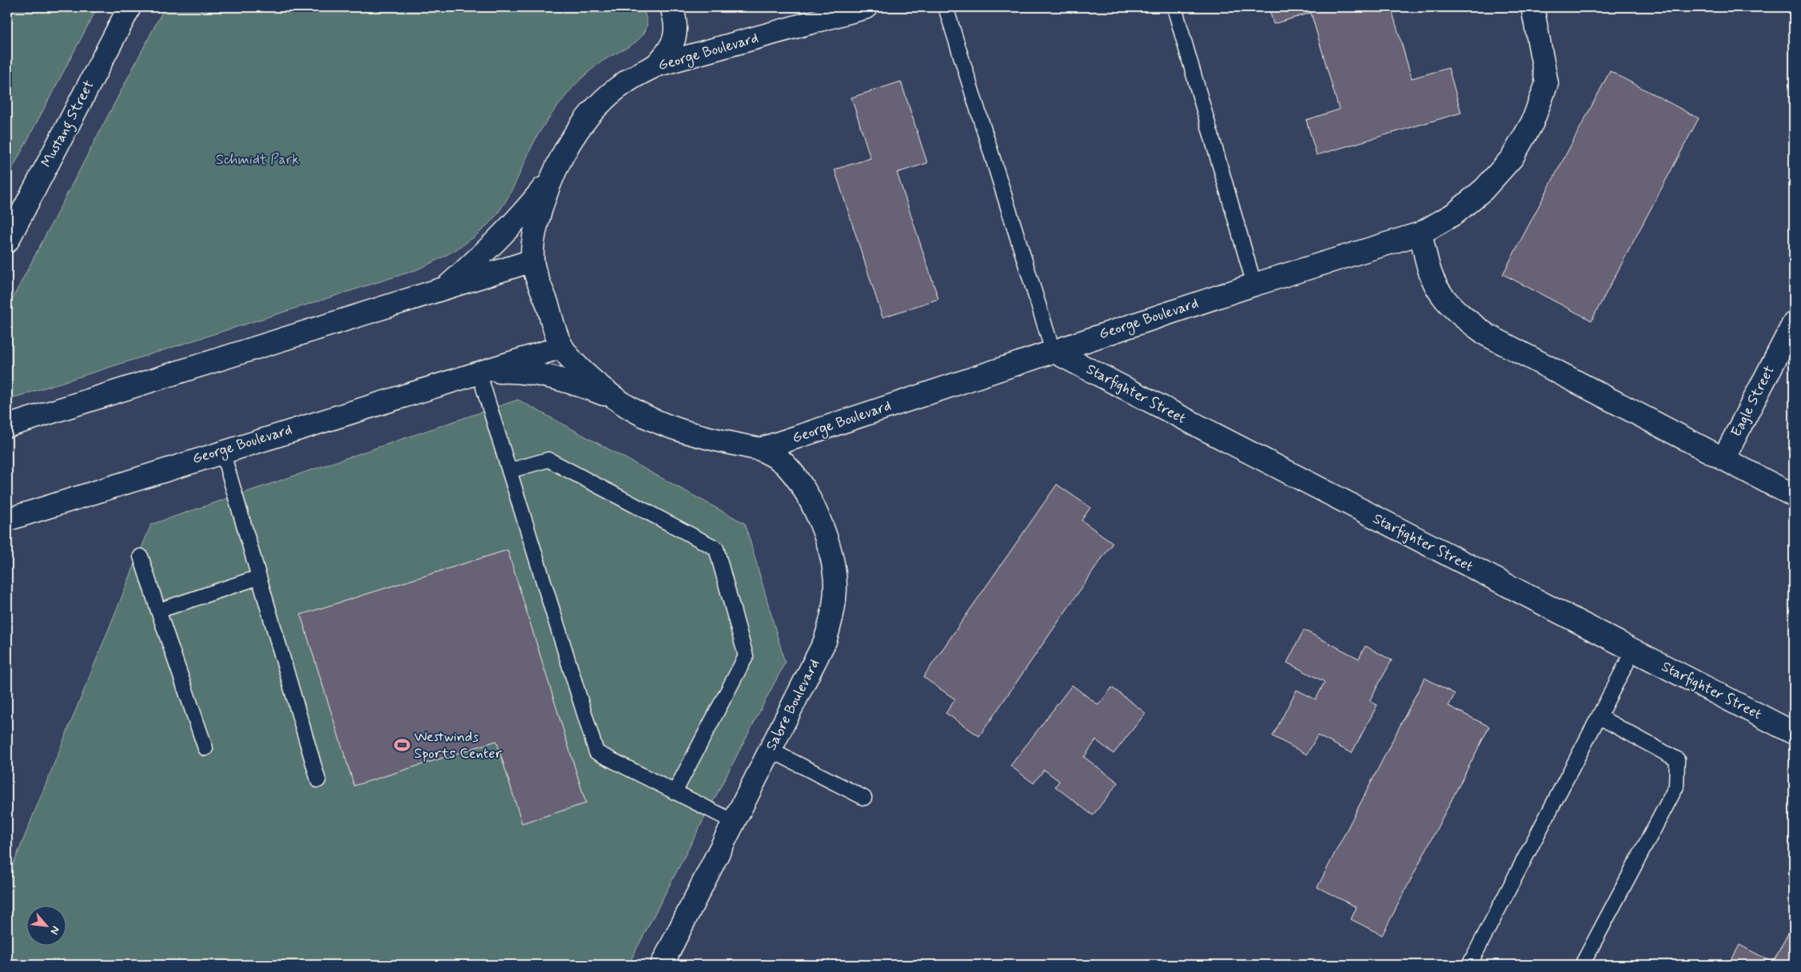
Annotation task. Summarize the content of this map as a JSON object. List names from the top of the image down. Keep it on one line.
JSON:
{"streets":{"street":["George Boulevard","Mustang Street","Starfighter Street","Eagle Street","Sabre Boulevard"]},"crossings":[["George Boulevard","Starfighter Street"],["George Boulevard","Sabre Boulevard"]],"parks":["Schmidt Park"],"places":{"sports":["Westwinds Sports Center"]},"north":"bottom right"}
